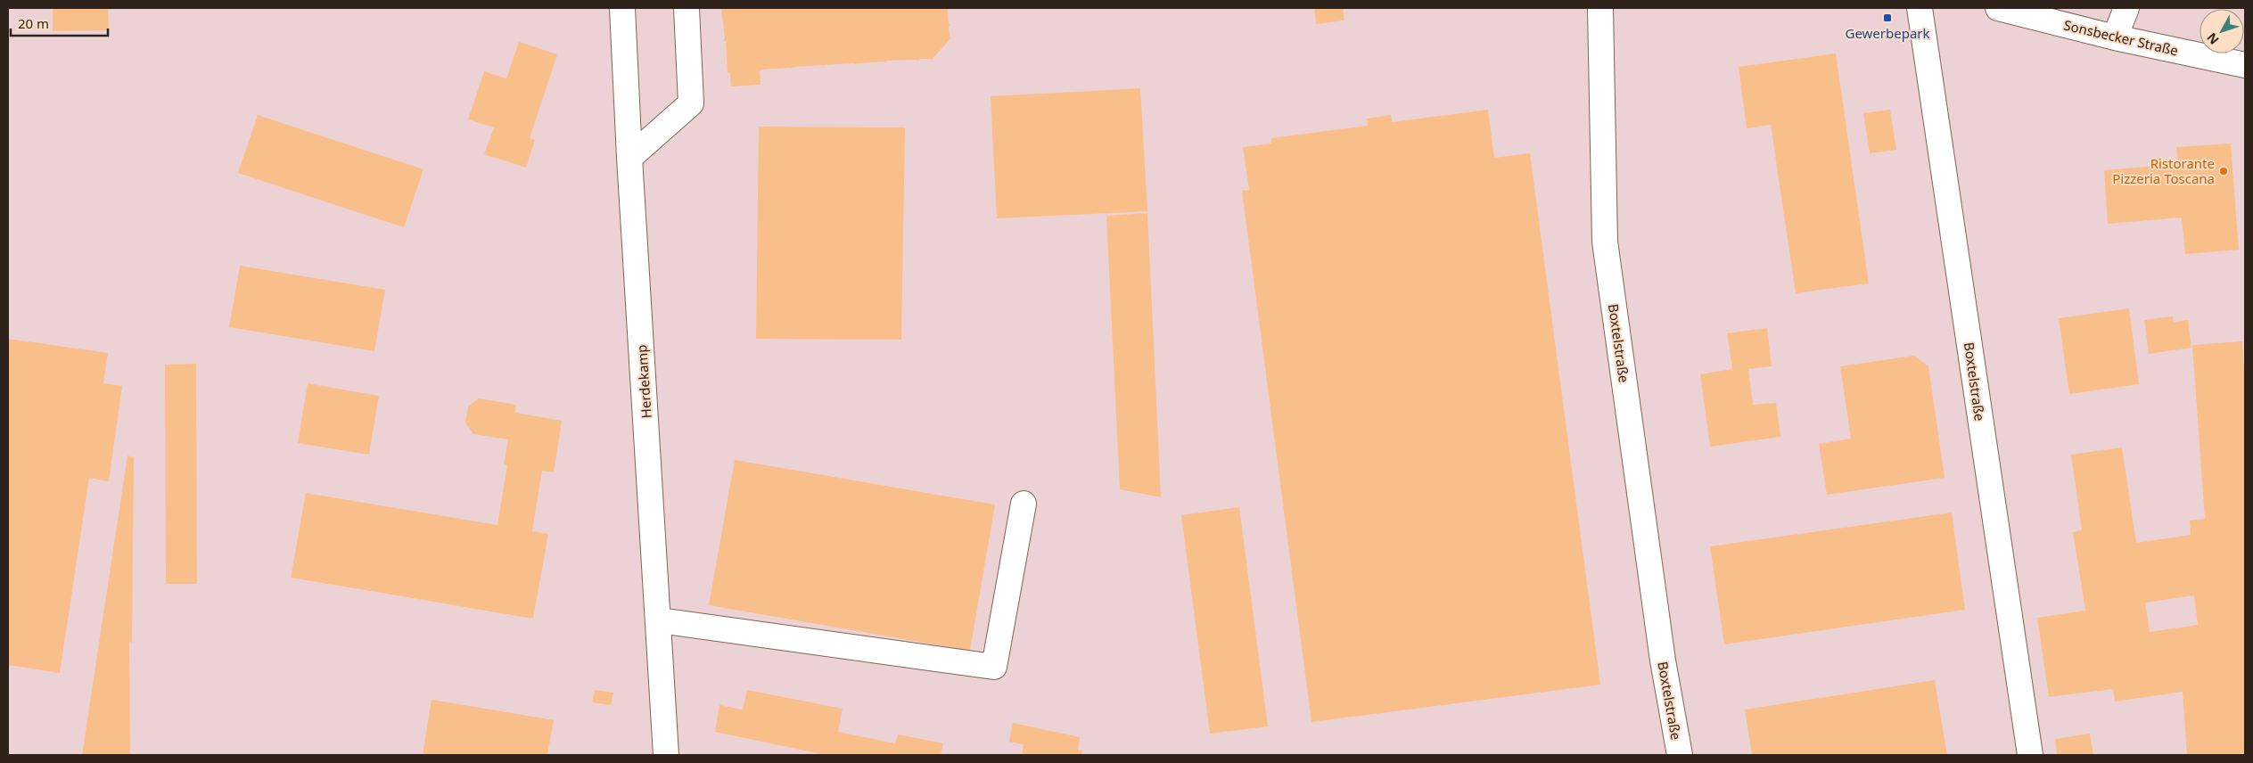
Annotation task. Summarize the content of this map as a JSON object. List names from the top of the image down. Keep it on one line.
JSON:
{"streets":{"street":["Sonsbecker Straße","Boxtelstraße","Herdekamp"]},"places":{"transit":["Gewerbepark"],"other":["Ristorante Pizzeria Toscana"]},"scale_bar":"20 m","north":"bottom left"}
